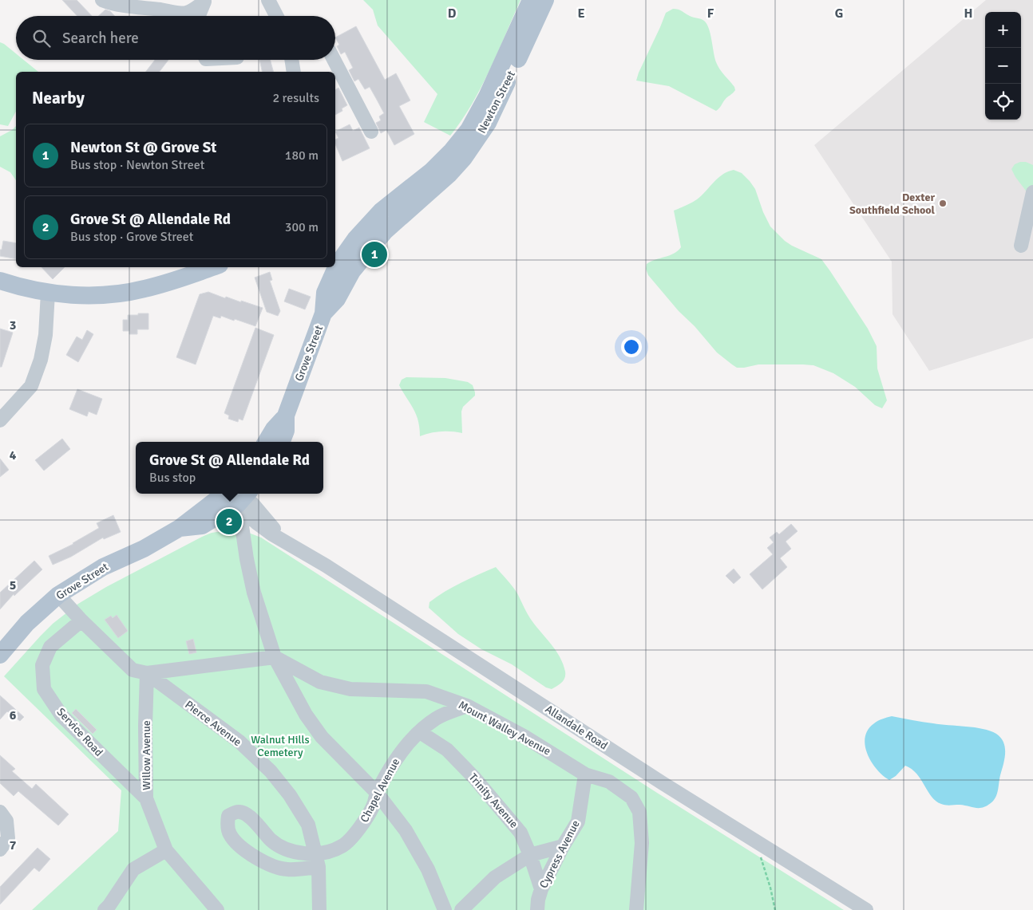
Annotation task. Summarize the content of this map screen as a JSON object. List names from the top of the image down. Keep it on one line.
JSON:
{"streets":{"main road":["Newton Street","Grove Street"],"street":["Pierce Avenue","Allandale Road","Mount Walley Avenue","Service Road","Willow Avenue","Chapel Avenue","Trinity Avenue","Cypress Avenue"]},"crossings":[["Newton Street","Grove Street"],["Grove Street","Pierce Avenue"],["Grove Street","Allandale Road"],["Pierce Avenue","Service Road"],["Pierce Avenue","Willow Avenue"],["Pierce Avenue","Chapel Avenue"],["Mount Walley Avenue","Chapel Avenue"],["Mount Walley Avenue","Cypress Avenue"],["Service Road","Willow Avenue"],["Chapel Avenue","Trinity Avenue"],["Trinity Avenue","Cypress Avenue"]],"parks":["Walnut Hills Cemetery"],"places":["Dexter Southfield School"],"page":{"map_buttons":["+","−"],"search":"Search here","heading":["Nearby","2 results"],"list":[{"mark":"1","name":"Newton St @ Grove St","note":"Bus stop · Newton Street","value":"180 m"},{"mark":"2","name":"Grove St @ Allendale Rd","note":"Bus stop · Grove Street","value":"300 m"}],"pins":["1","2"],"popup":["Grove St @ Allendale Rd","Bus stop"]},"grid":{"columns":["D","E","F","G","H"],"rows":["3","4","5","6","7"]}}
